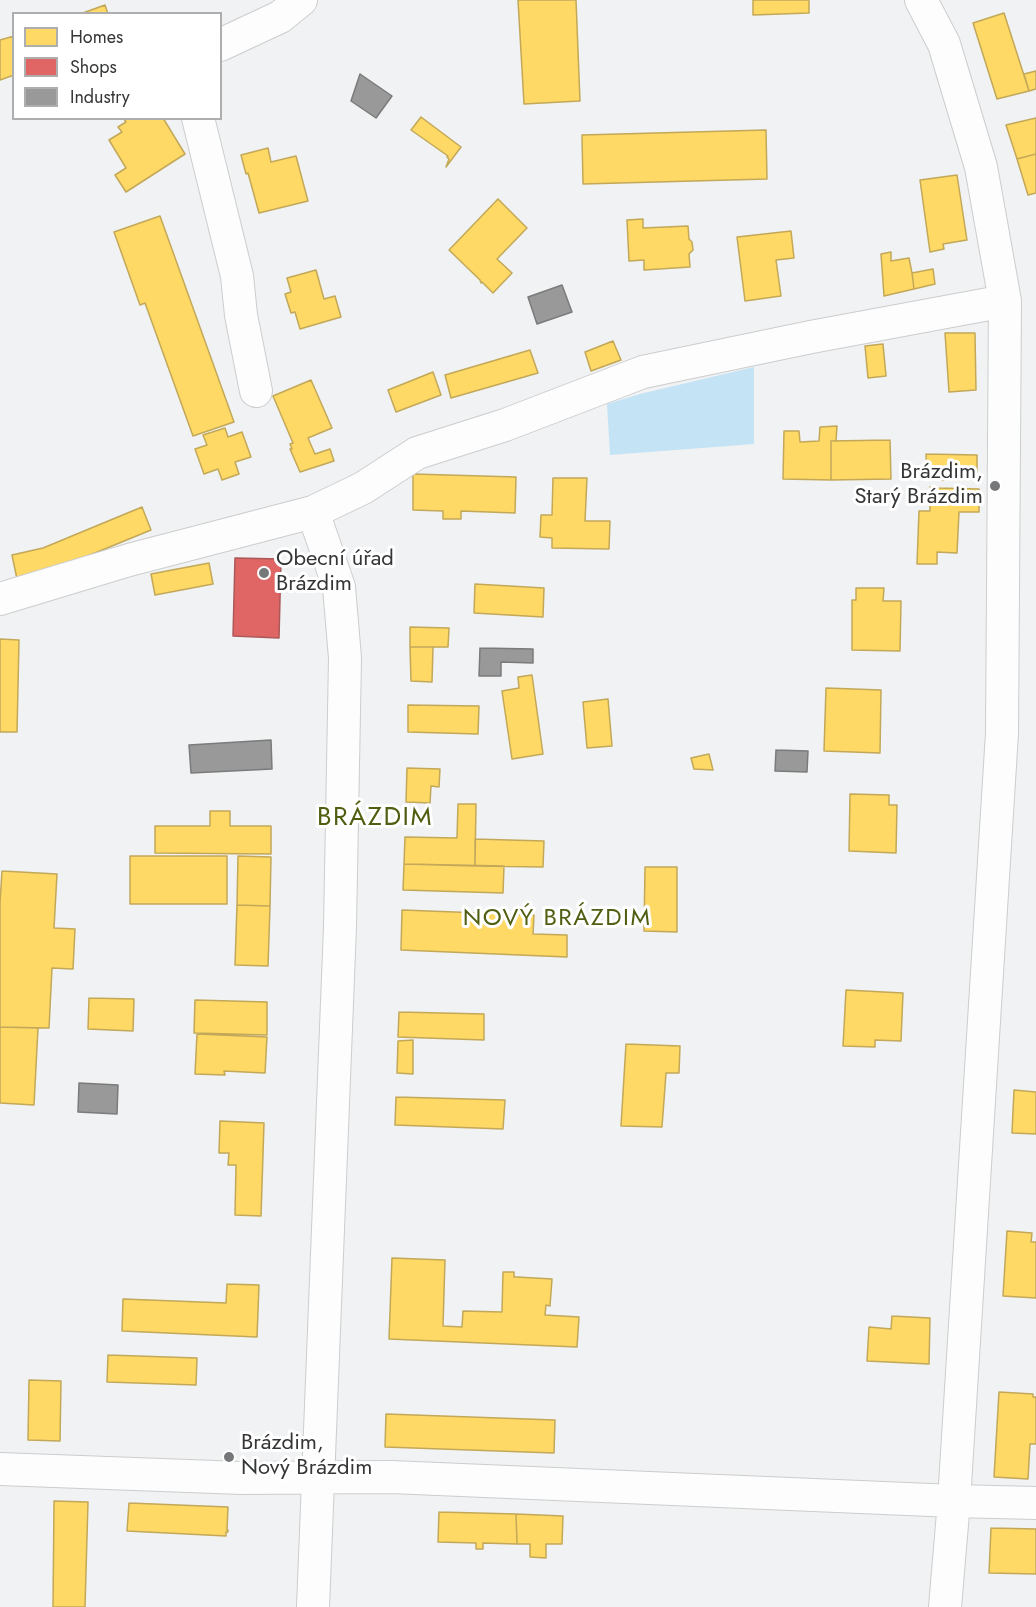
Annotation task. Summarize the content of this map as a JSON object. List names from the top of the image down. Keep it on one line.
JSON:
{"districts":["BRÁZDIM","NOVÝ BRÁZDIM"],"places":["Brázdim, Starý Brázdim","Obecní úřad Brázdim","Brázdim, Nový Brázdim"],"legend":["Homes","Shops","Industry"]}
